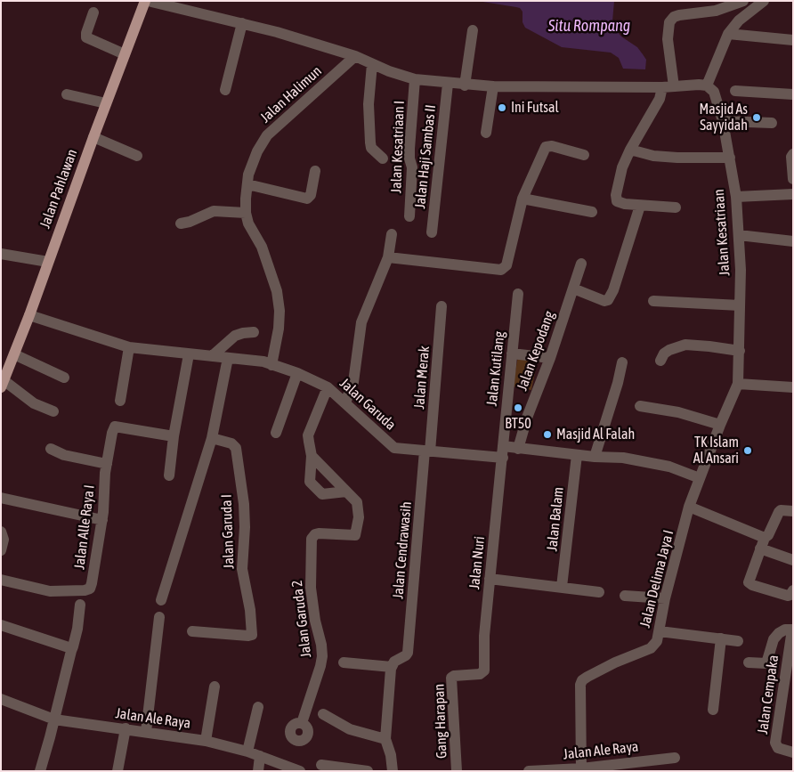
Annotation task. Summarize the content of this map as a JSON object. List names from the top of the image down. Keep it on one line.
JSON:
{"streets":{"main road":["Jalan Pahlawan"],"street":["Jalan Halimun","Jalan Kesatriaan I","Jalan Haji Sambas II","Jalan Kesatriaan","Jalan Kepodang","Jalan Kutilang","Jalan Merak","Jalan Garuda","Jalan Balam","Jalan Alle Raya I","Jalan Garuda I","Jalan Cendrawasih","Jalan Nuri","Jalan Delima Jaya I","Jalan Garuda 2","Jalan Cempaka","Jalan Ale Raya","Gang Harapan"]},"crossings":[["Jalan Halimun","Jalan Garuda"],["Jalan Pahlawan","Jalan Garuda"],["Jalan Kesatriaan","Jalan Delima Jaya I"],["Jalan Kepodang","Jalan Garuda"],["Jalan Kutilang","Jalan Garuda"],["Jalan Kutilang","Jalan Nuri"],["Jalan Merak","Jalan Garuda"],["Jalan Merak","Jalan Cendrawasih"],["Jalan Garuda","Jalan Balam"],["Jalan Garuda","Jalan Cendrawasih"],["Jalan Garuda","Jalan Nuri"],["Jalan Garuda","Jalan Delima Jaya I"],["Jalan Nuri","Gang Harapan"],["Jalan Delima Jaya I","Jalan Ale Raya"]],"water":["Situ Rompang"],"places":["Ini Futsal","Masjid As Sayyidah","BT50","Masjid Al Falah","TK Islam Al Ansari"]}
